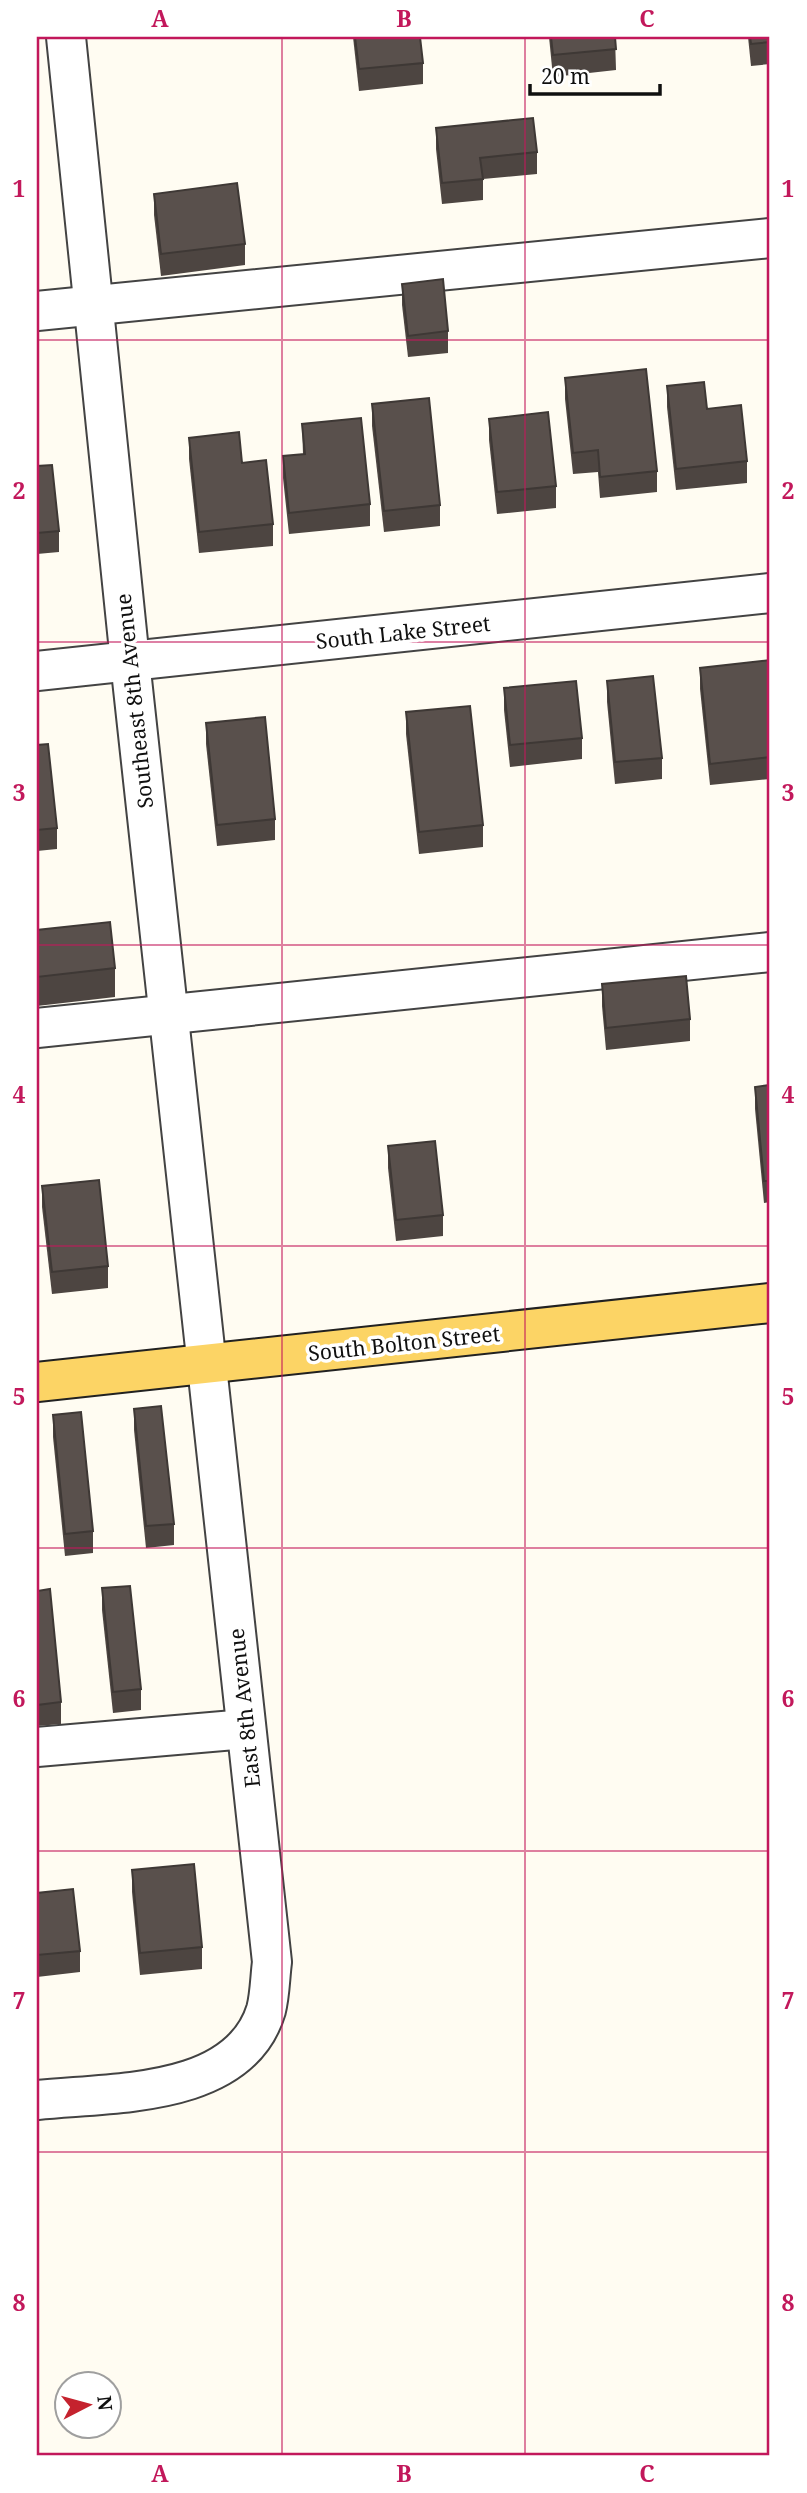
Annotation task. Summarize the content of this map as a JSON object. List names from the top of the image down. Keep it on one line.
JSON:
{"streets":{"main road":["South Bolton Street"],"street":["South Lake Street","Southeast 8th Avenue","East 8th Avenue"]},"crossings":[["South Lake Street","Southeast 8th Avenue"],["Southeast 8th Avenue","South Bolton Street"],["Southeast 8th Avenue","East 8th Avenue"],["South Bolton Street","East 8th Avenue"]],"scale_bar":"20 m","north":"right","grid":{"columns":["A","B","C"],"rows":["1","2","3","4","5","6","7","8"]}}
